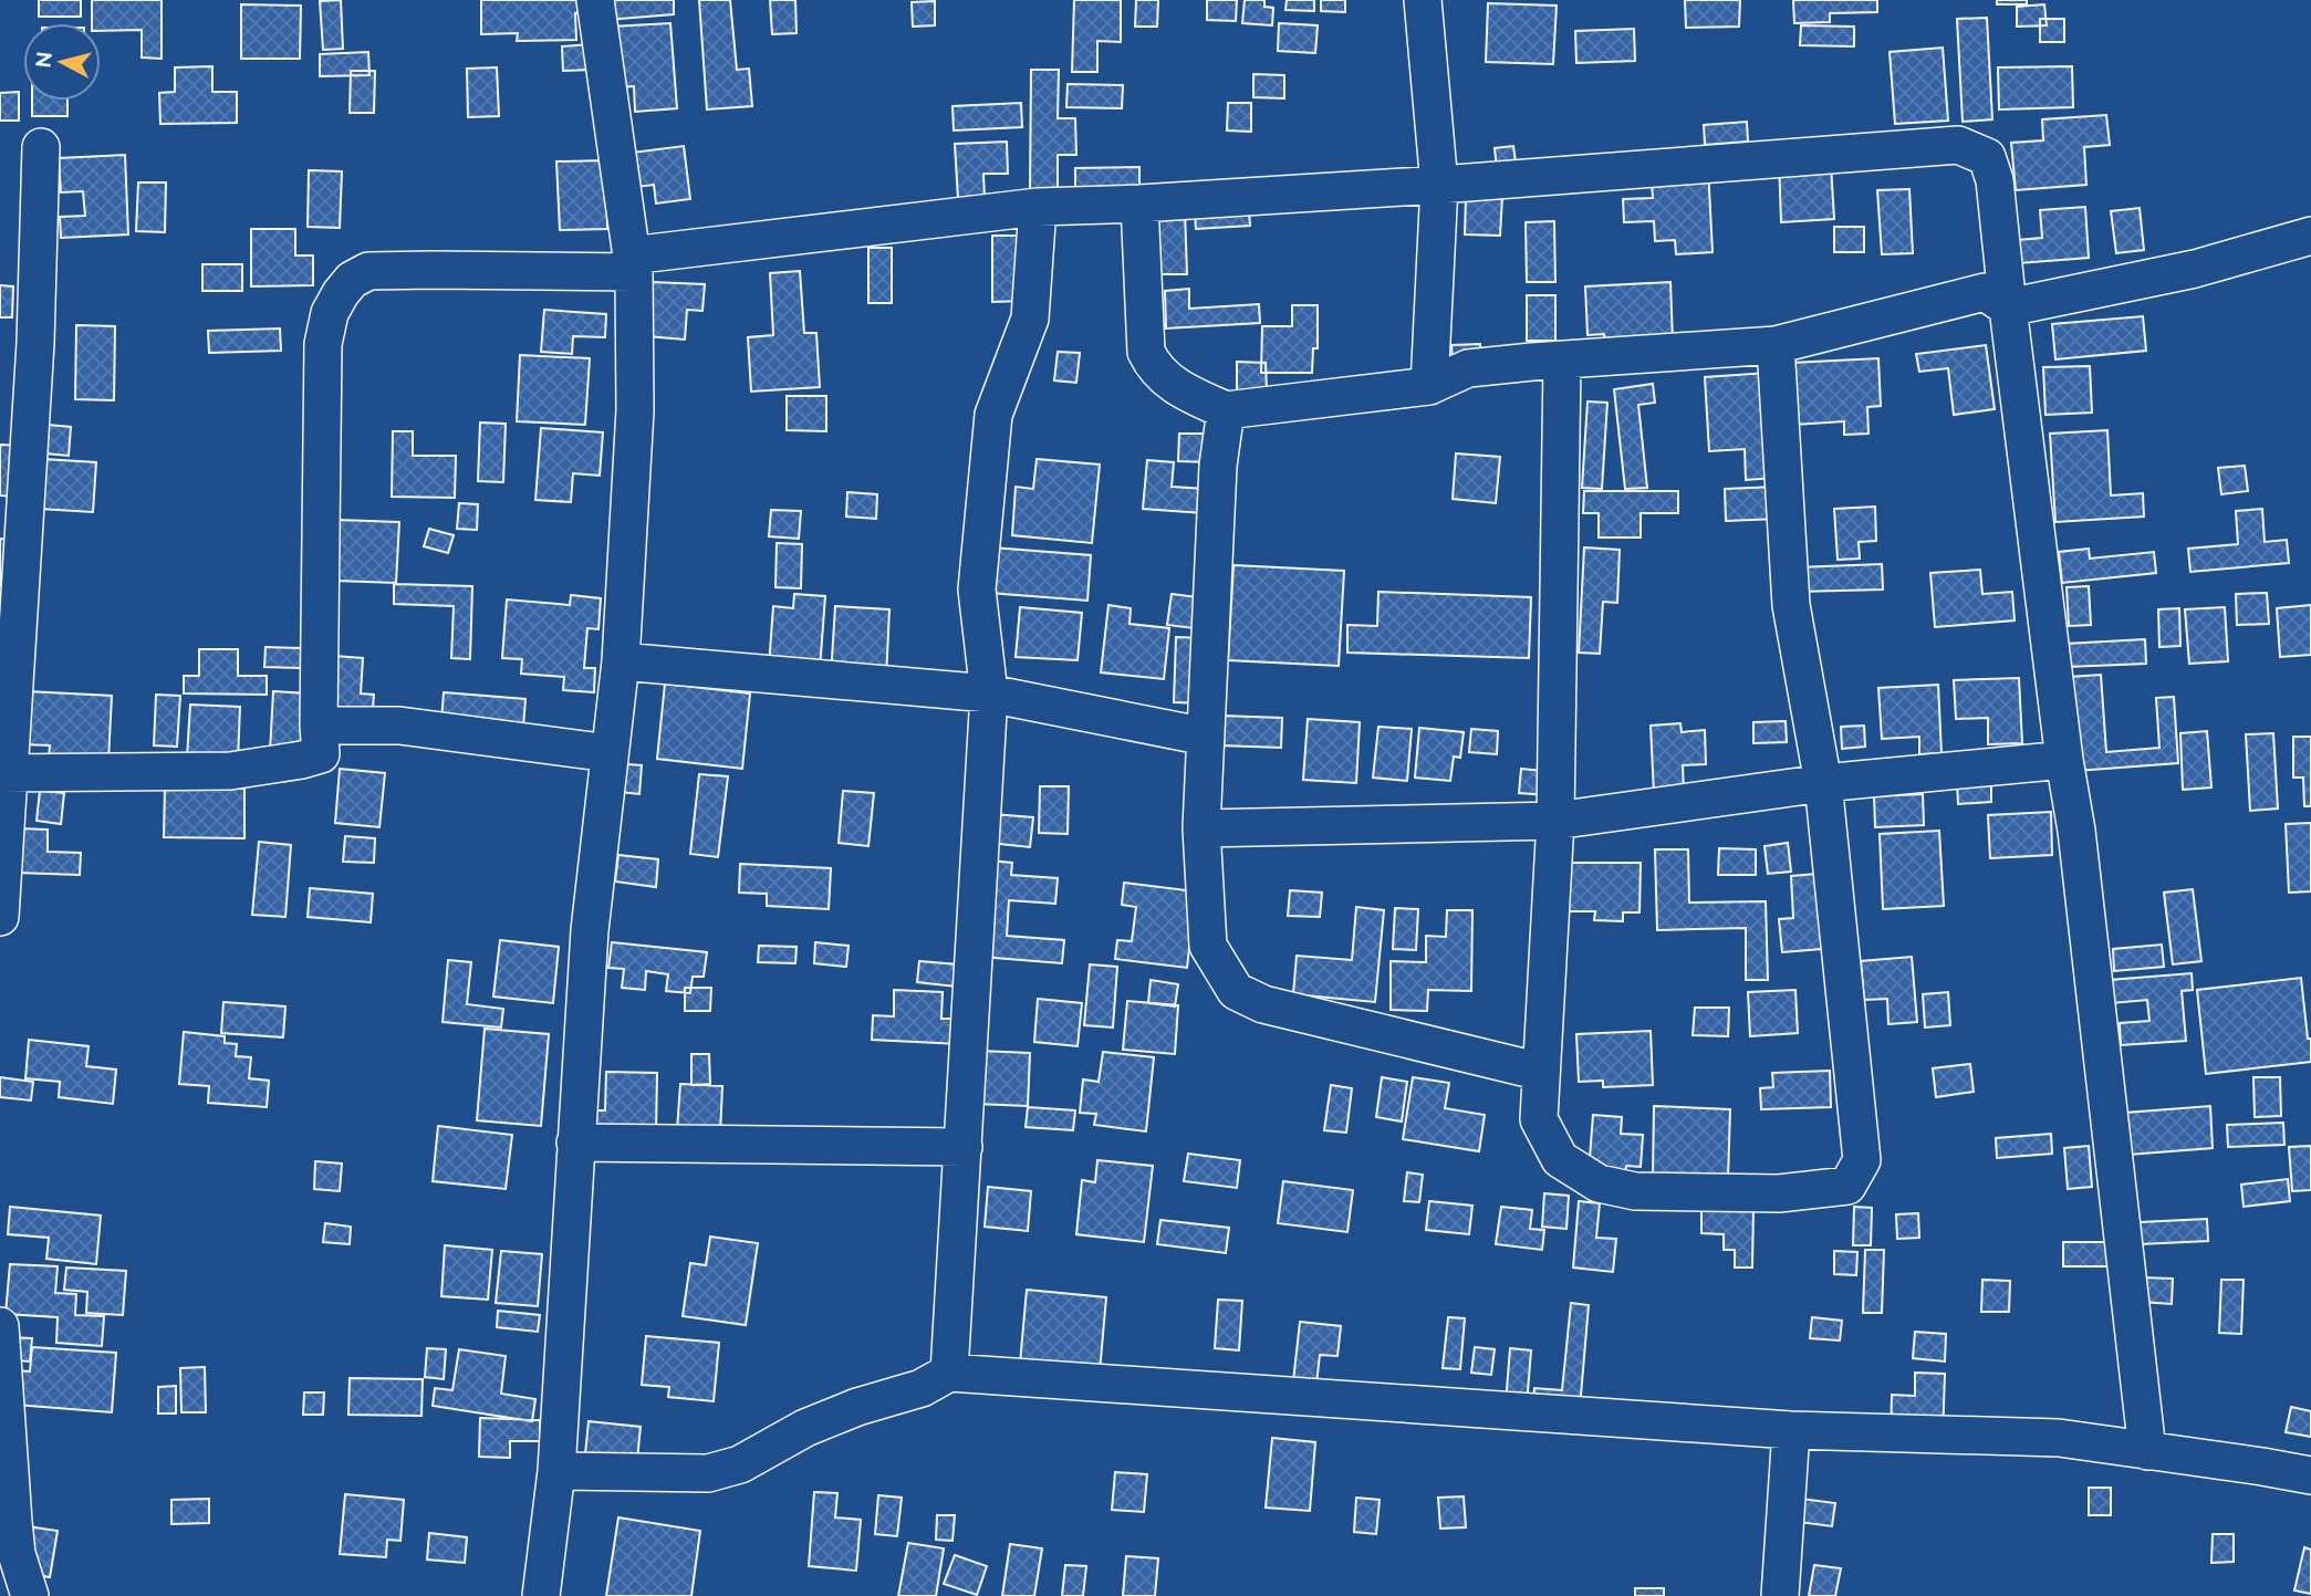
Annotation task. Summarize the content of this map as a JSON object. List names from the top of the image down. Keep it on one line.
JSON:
{"north":"left"}
